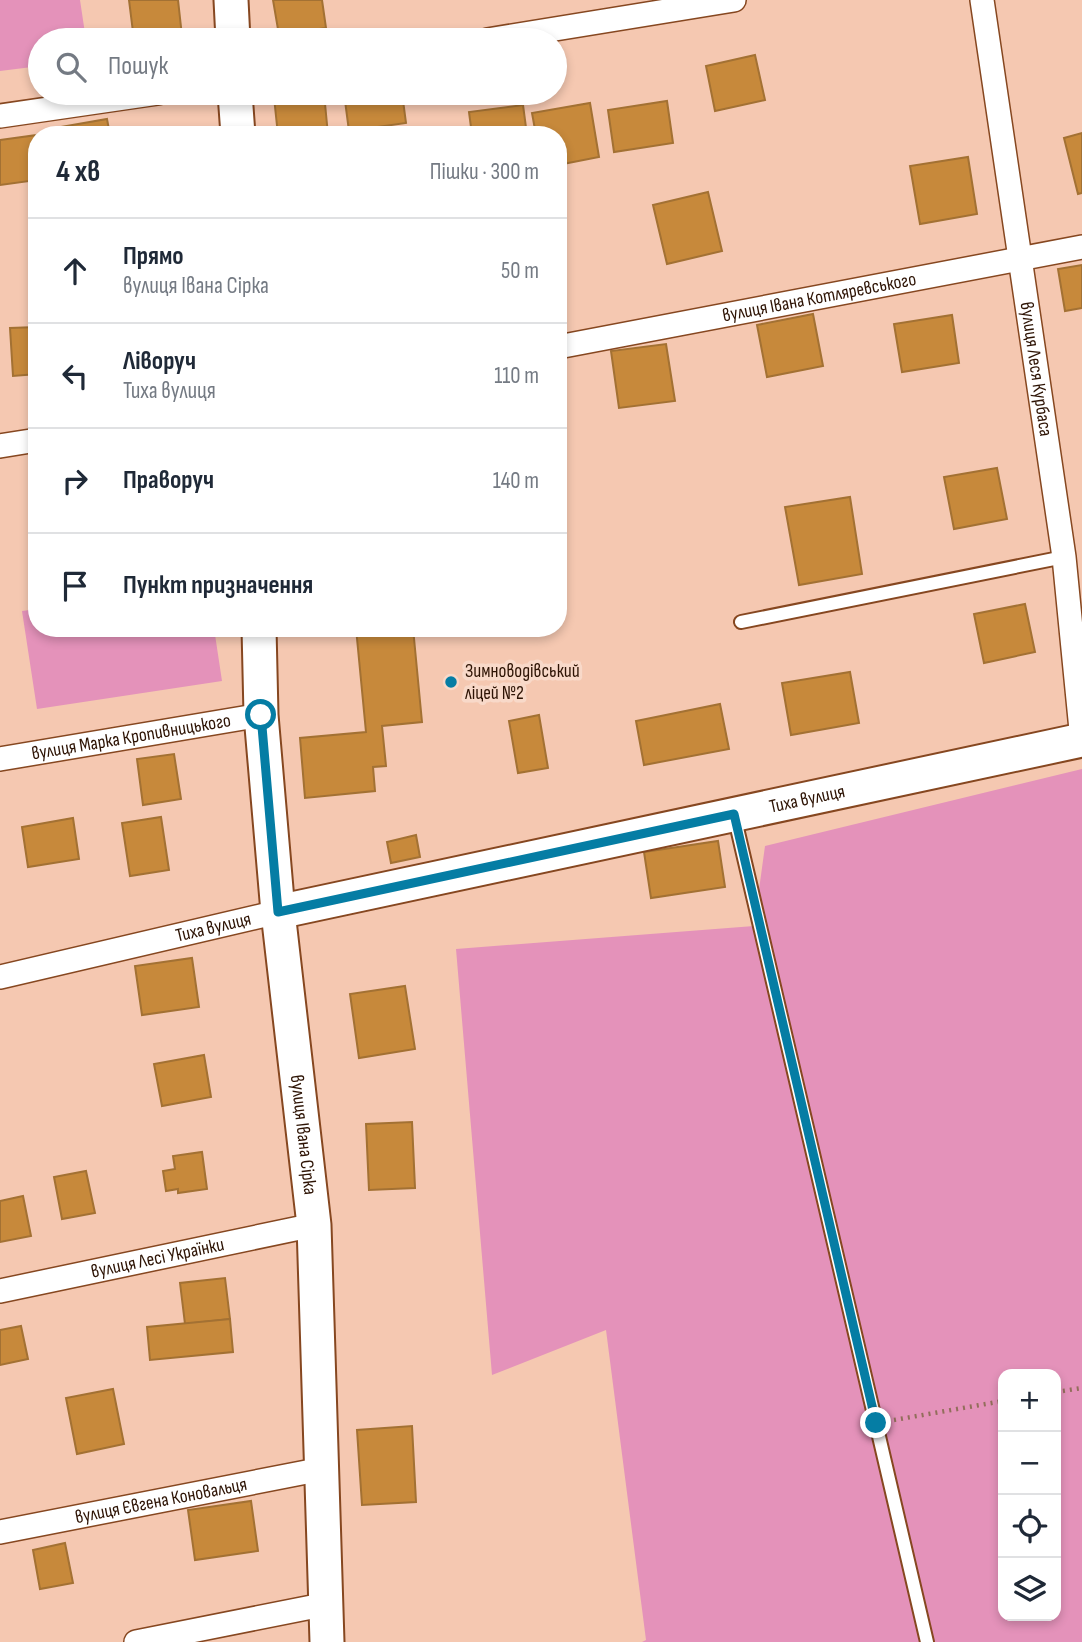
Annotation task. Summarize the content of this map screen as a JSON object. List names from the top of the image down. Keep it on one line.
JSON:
{"streets":{"street":["вулиця Івана Котляревського","вулиця Леся Курбаса","вулиця Марка Кропивницького","Тиха вулиця","вулиця Івана Сірка","вулиця Лесі Українки","вулиця Євгена Коновальця"]},"crossings":[["вулиця Івана Котляревського","вулиця Леся Курбаса"],["вулиця Леся Курбаса","Тиха вулиця"],["вулиця Марка Кропивницького","вулиця Івана Сірка"],["Тиха вулиця","вулиця Івана Сірка"],["вулиця Івана Сірка","вулиця Лесі Українки"],["вулиця Івана Сірка","вулиця Євгена Коновальця"]],"places":["Зимноводівський ліцей №2"],"page":{"search":"Пошук","heading":["4 хв","Пішки · 300 m"],"list":[["Прямо","вулиця Івана Сірка","50 m"],["Ліворуч","Тиха вулиця","110 m"],["Праворуч","140 m"],"Пункт призначення"],"map_buttons":["+","−"]}}
